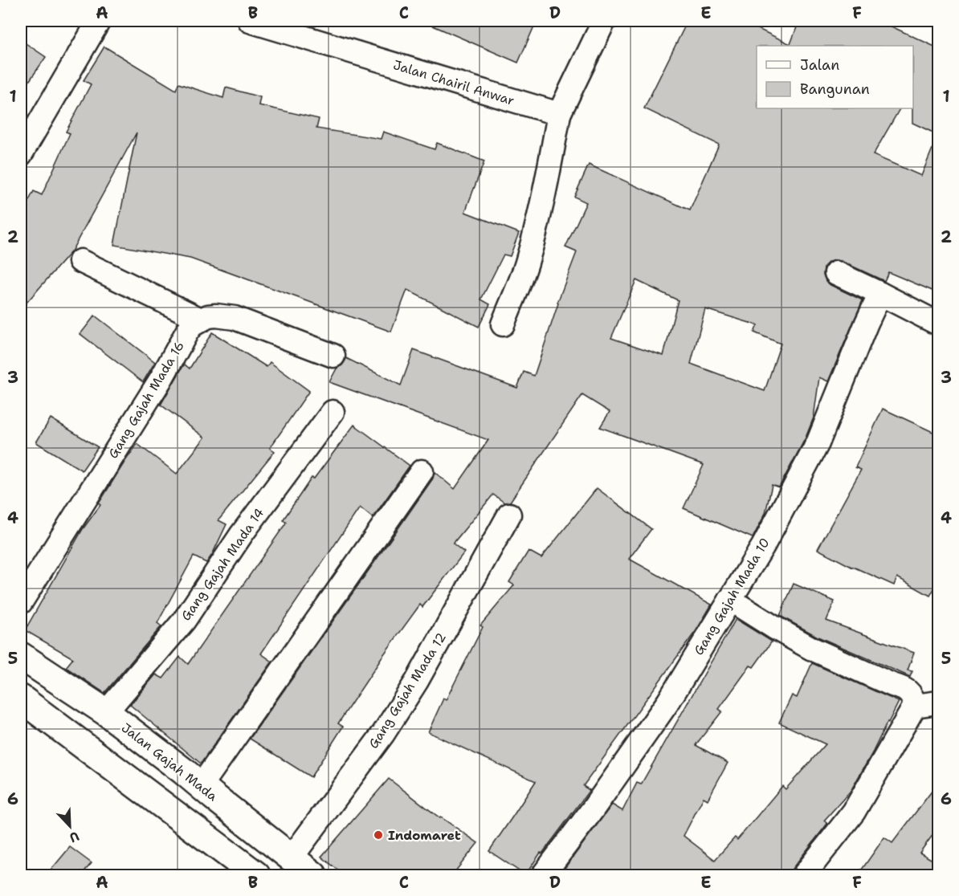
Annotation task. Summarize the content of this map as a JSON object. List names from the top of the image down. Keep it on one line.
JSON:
{"streets":{"street":["Jalan Chairil Anwar","Gang Gajah Mada 16","Gang Gajah Mada 14","Gang Gajah Mada 10","Gang Gajah Mada 12","Jalan Gajah Mada"]},"crossings":[["Gang Gajah Mada 14","Jalan Gajah Mada"],["Gang Gajah Mada 12","Jalan Gajah Mada"]],"places":["Indomaret"],"legend":["Jalan","Bangunan"],"north":"bottom right","grid":{"columns":["A","B","C","D","E","F"],"rows":["1","2","3","4","5","6"]}}
